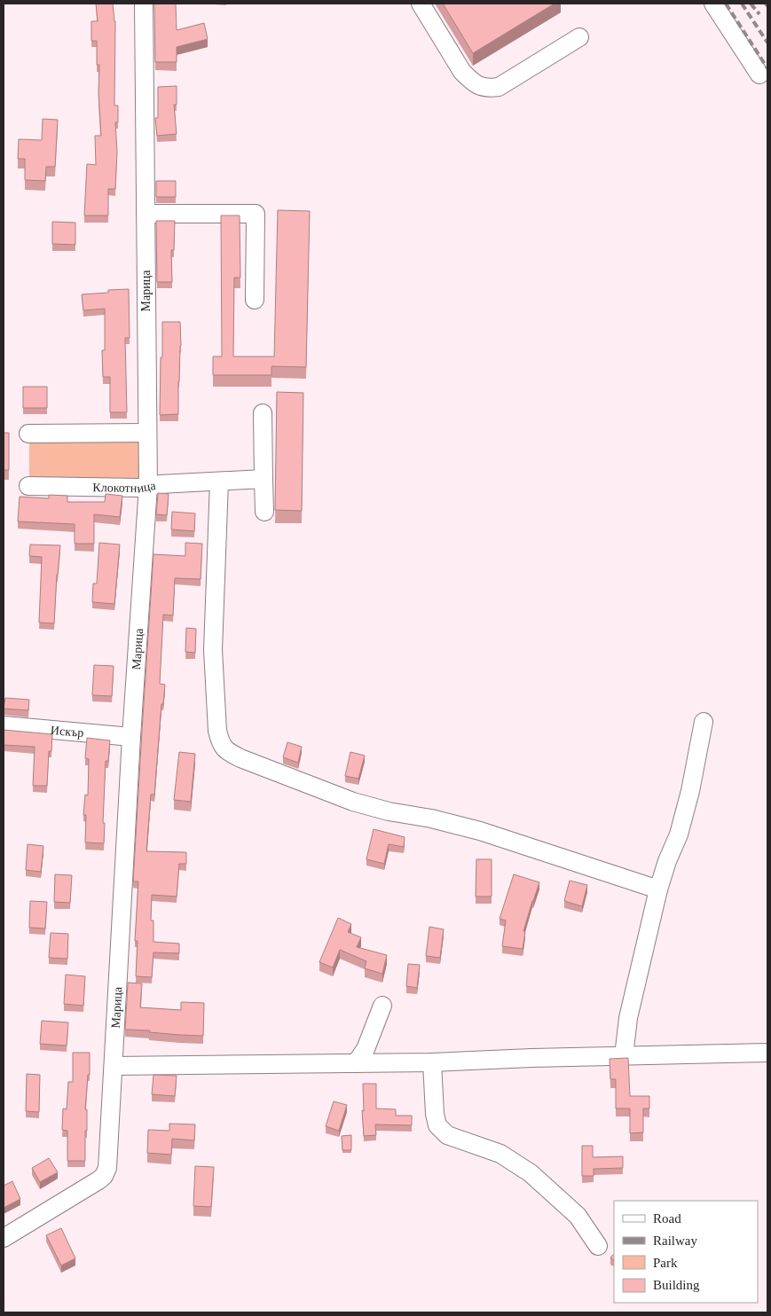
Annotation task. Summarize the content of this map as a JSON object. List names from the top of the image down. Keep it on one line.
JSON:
{"streets":{"street":["Марица","Клокотница","Искър"]},"crossings":[["Марица","Клокотница"],["Марица","Искър"]],"legend":["Road","Railway","Park","Building"]}
